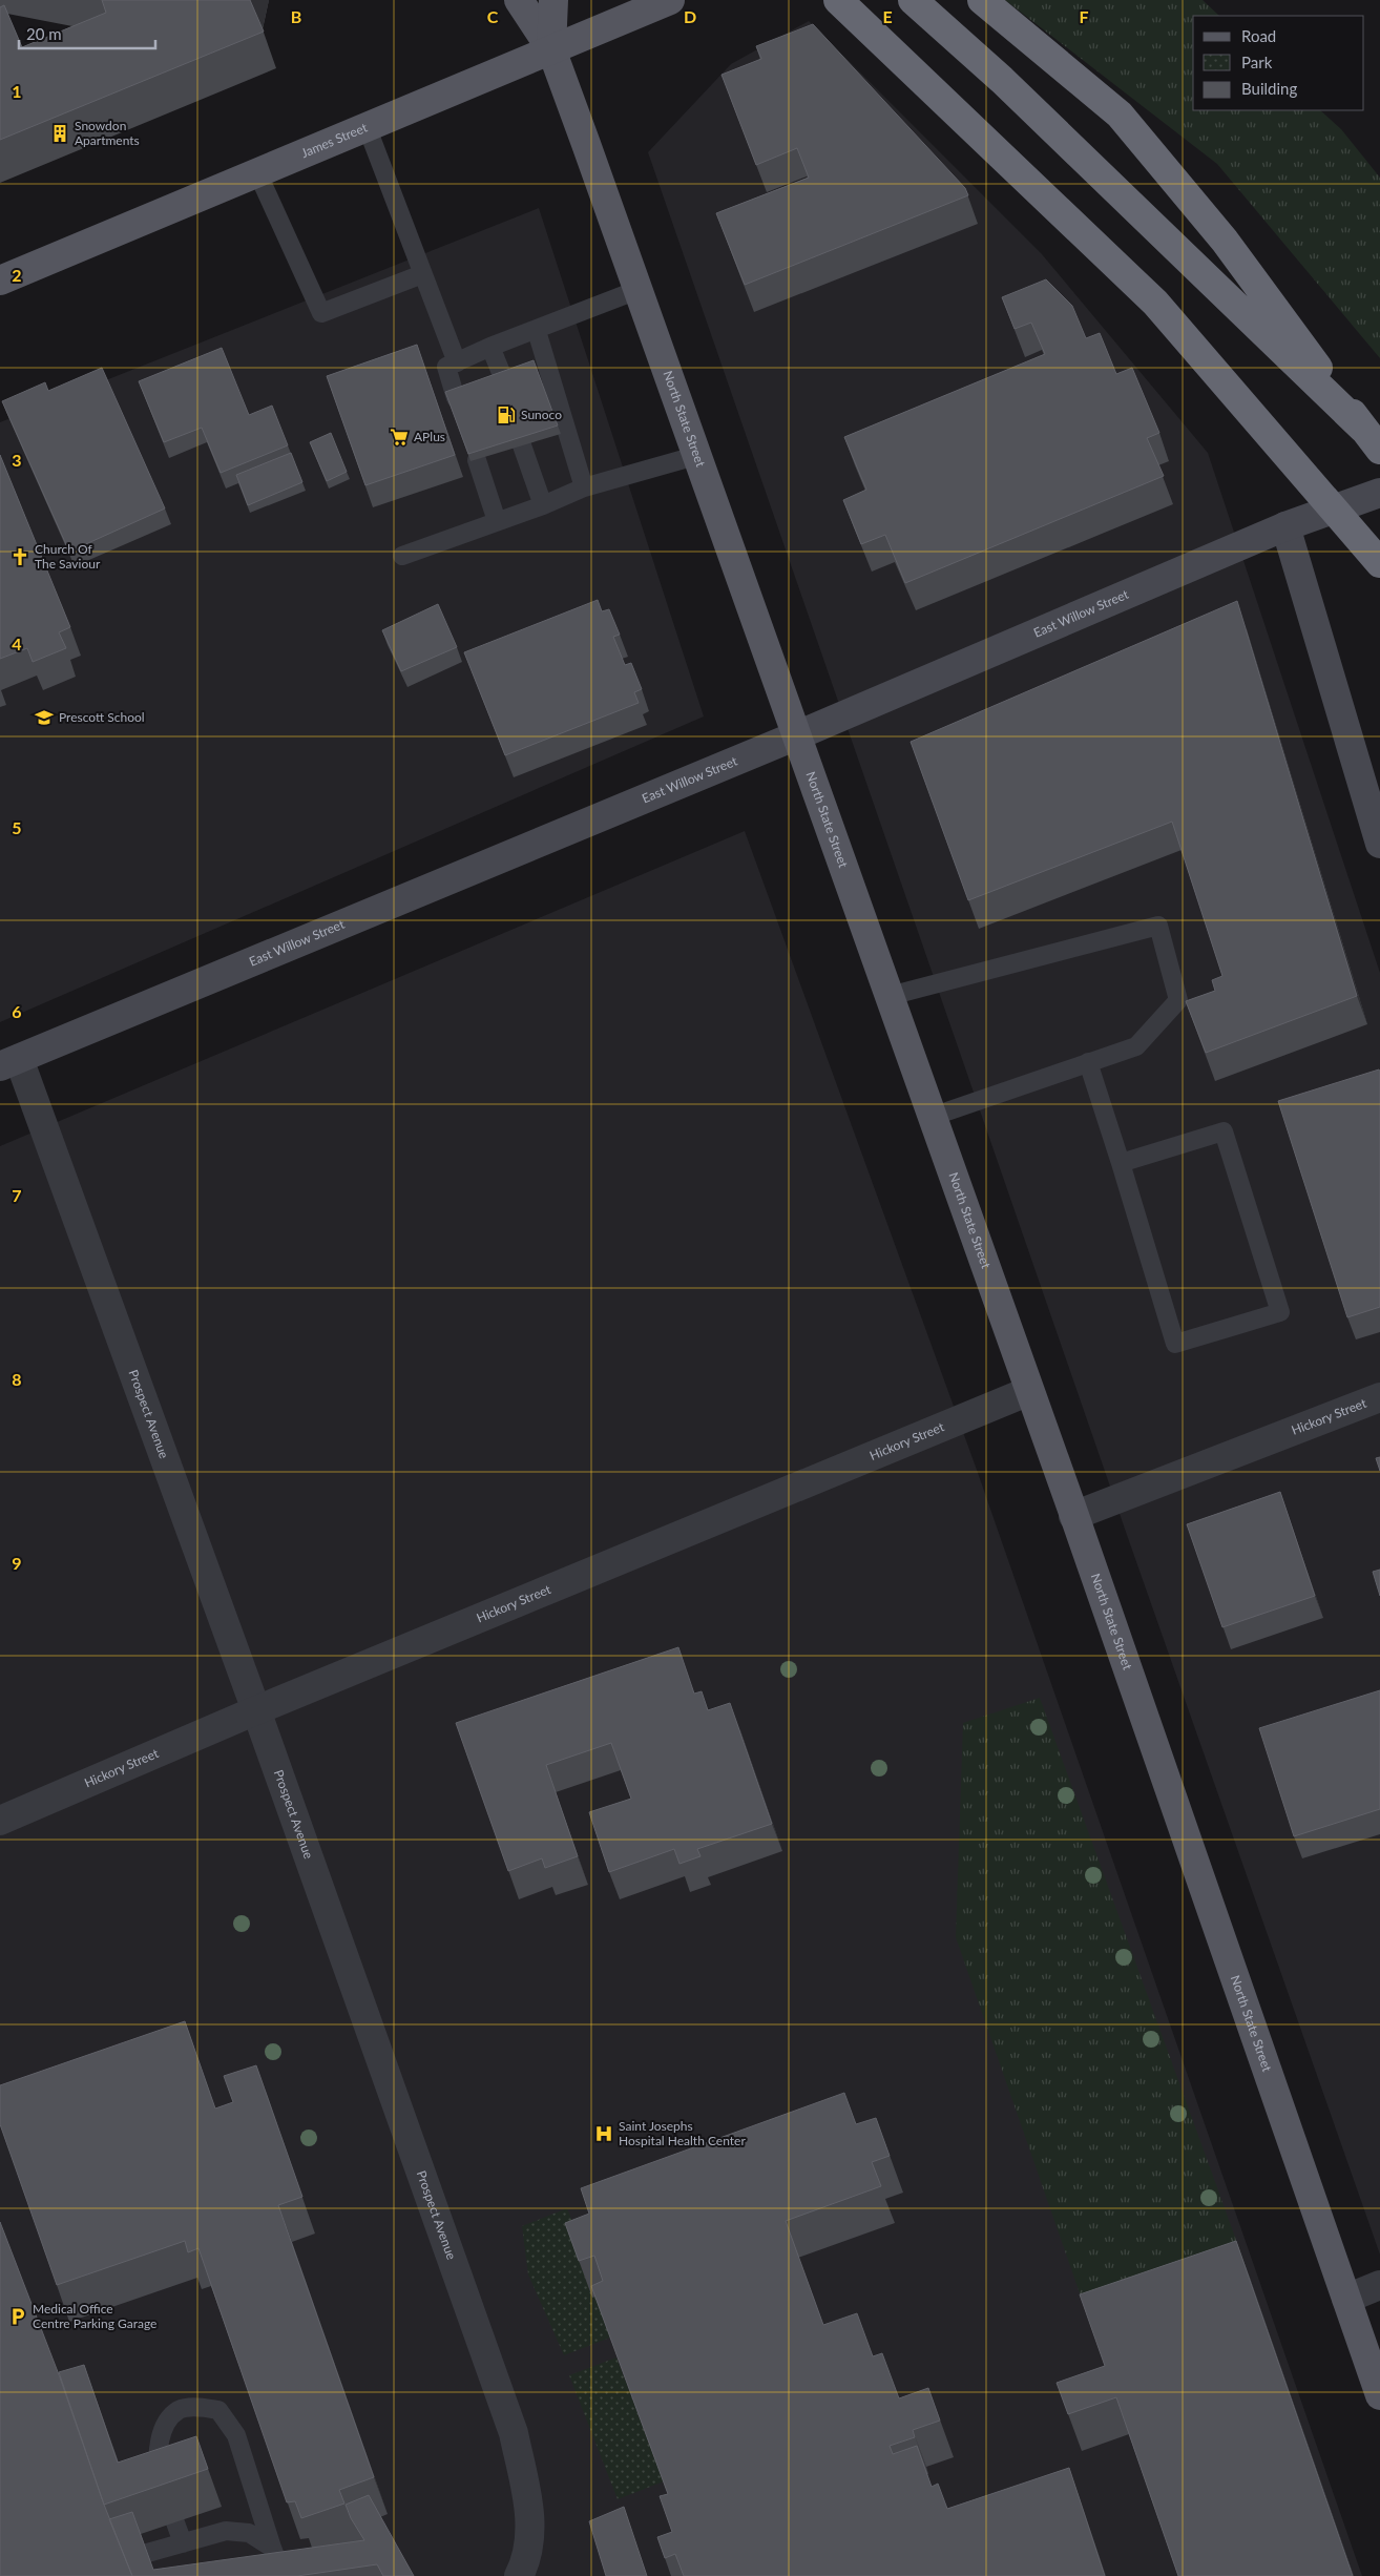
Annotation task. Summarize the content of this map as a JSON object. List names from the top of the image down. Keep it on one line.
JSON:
{"streets":{"main road":["James Street","North State Street"],"street":["East Willow Street","Prospect Avenue","Hickory Street"]},"crossings":[["James Street","North State Street"],["North State Street","East Willow Street"],["North State Street","Hickory Street"],["East Willow Street","Prospect Avenue"],["Prospect Avenue","Hickory Street"]],"places":{"building":["Snowdon Apartments"],"fuel station":["Sunoco"],"supermarket":["APlus"],"church":["Church Of The Saviour"],"school or university":["Prescott School"],"hospital":["Saint Josephs Hospital Health Center"],"parking":["Medical Office Centre Parking Garage"]},"legend":["Road","Park","Building"],"scale_bar":"20 m","grid":{"columns":["B","C","D","E","F"],"rows":["1","2","3","4","5","6","7","8","9"]}}
